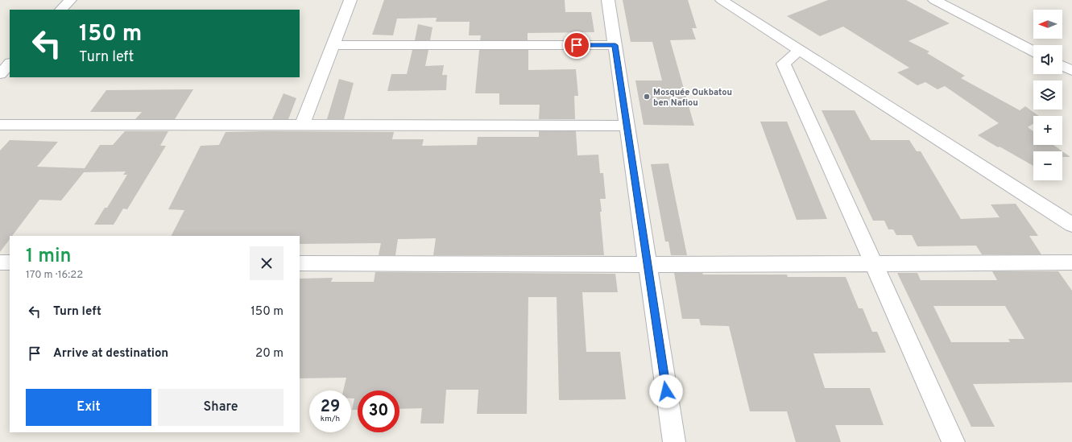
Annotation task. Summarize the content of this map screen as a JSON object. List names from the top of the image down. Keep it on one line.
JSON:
{"places":["Mosquée Oukbatou ben Nafiou"],"north":"left","page":{"map_buttons":["+","−"],"turn":["150 m","Turn left"],"heading":["1 min","170 m · 16:22"],"list":[{"name":"Turn left","value":"150 m"},{"name":"Arrive at destination","value":"20 m"}],"buttons":["Exit","Share"],"speed":"29 km/h","limit":"30"}}
